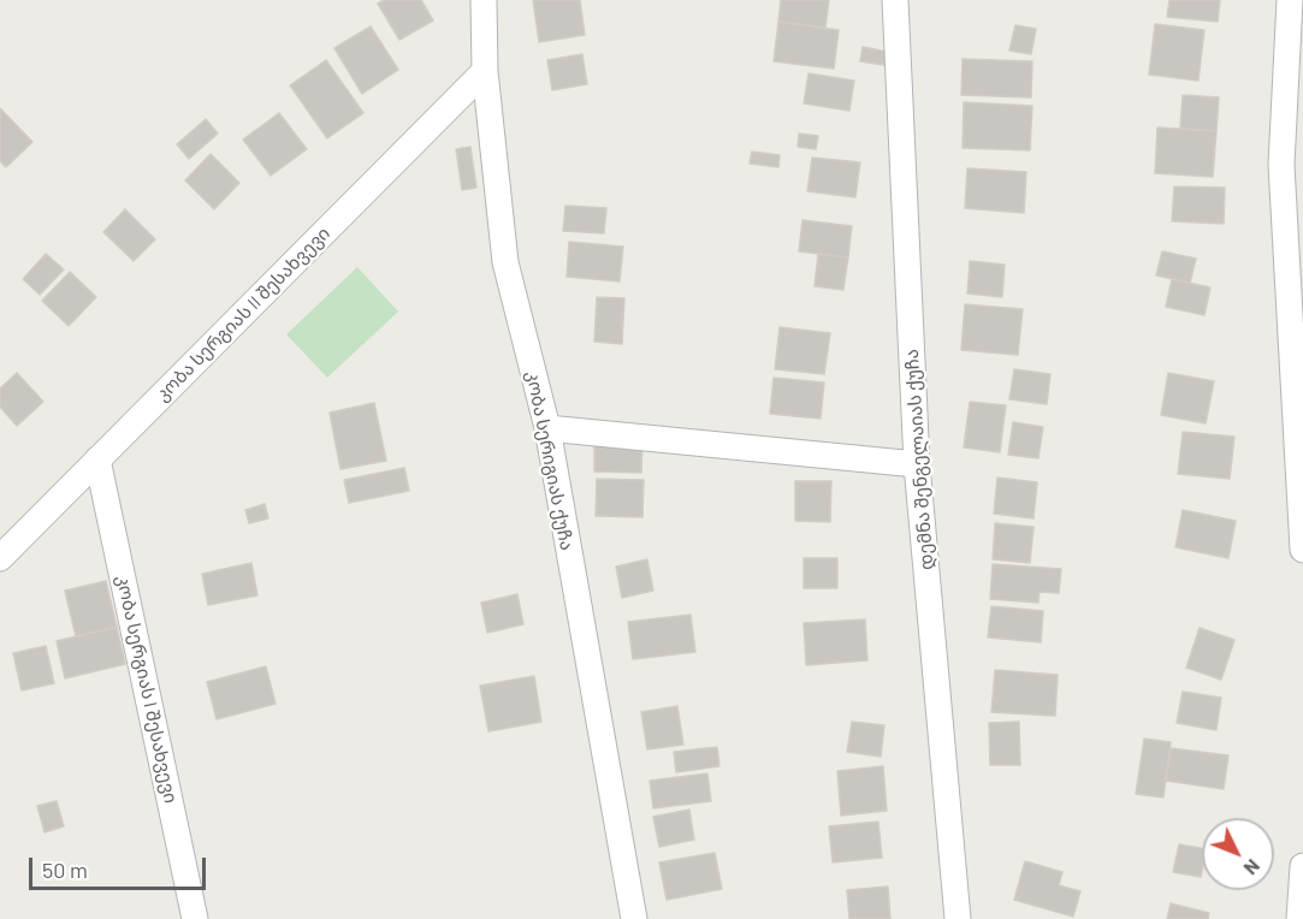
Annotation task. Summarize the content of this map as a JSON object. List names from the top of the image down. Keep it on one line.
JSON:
{"streets":{"street":["კობა სერგიას II შესახვევი","დემნა შენგელაიას ქუჩა","კობა სერიგიას ქუჩა","კობა სერგიას I შესახვევი"]},"crossings":[["კობა სერგიას II შესახვევი","კობა სერიგიას ქუჩა"],["კობა სერგიას II შესახვევი","კობა სერგიას I შესახვევი"]],"scale_bar":"50 m","north":"bottom right"}
